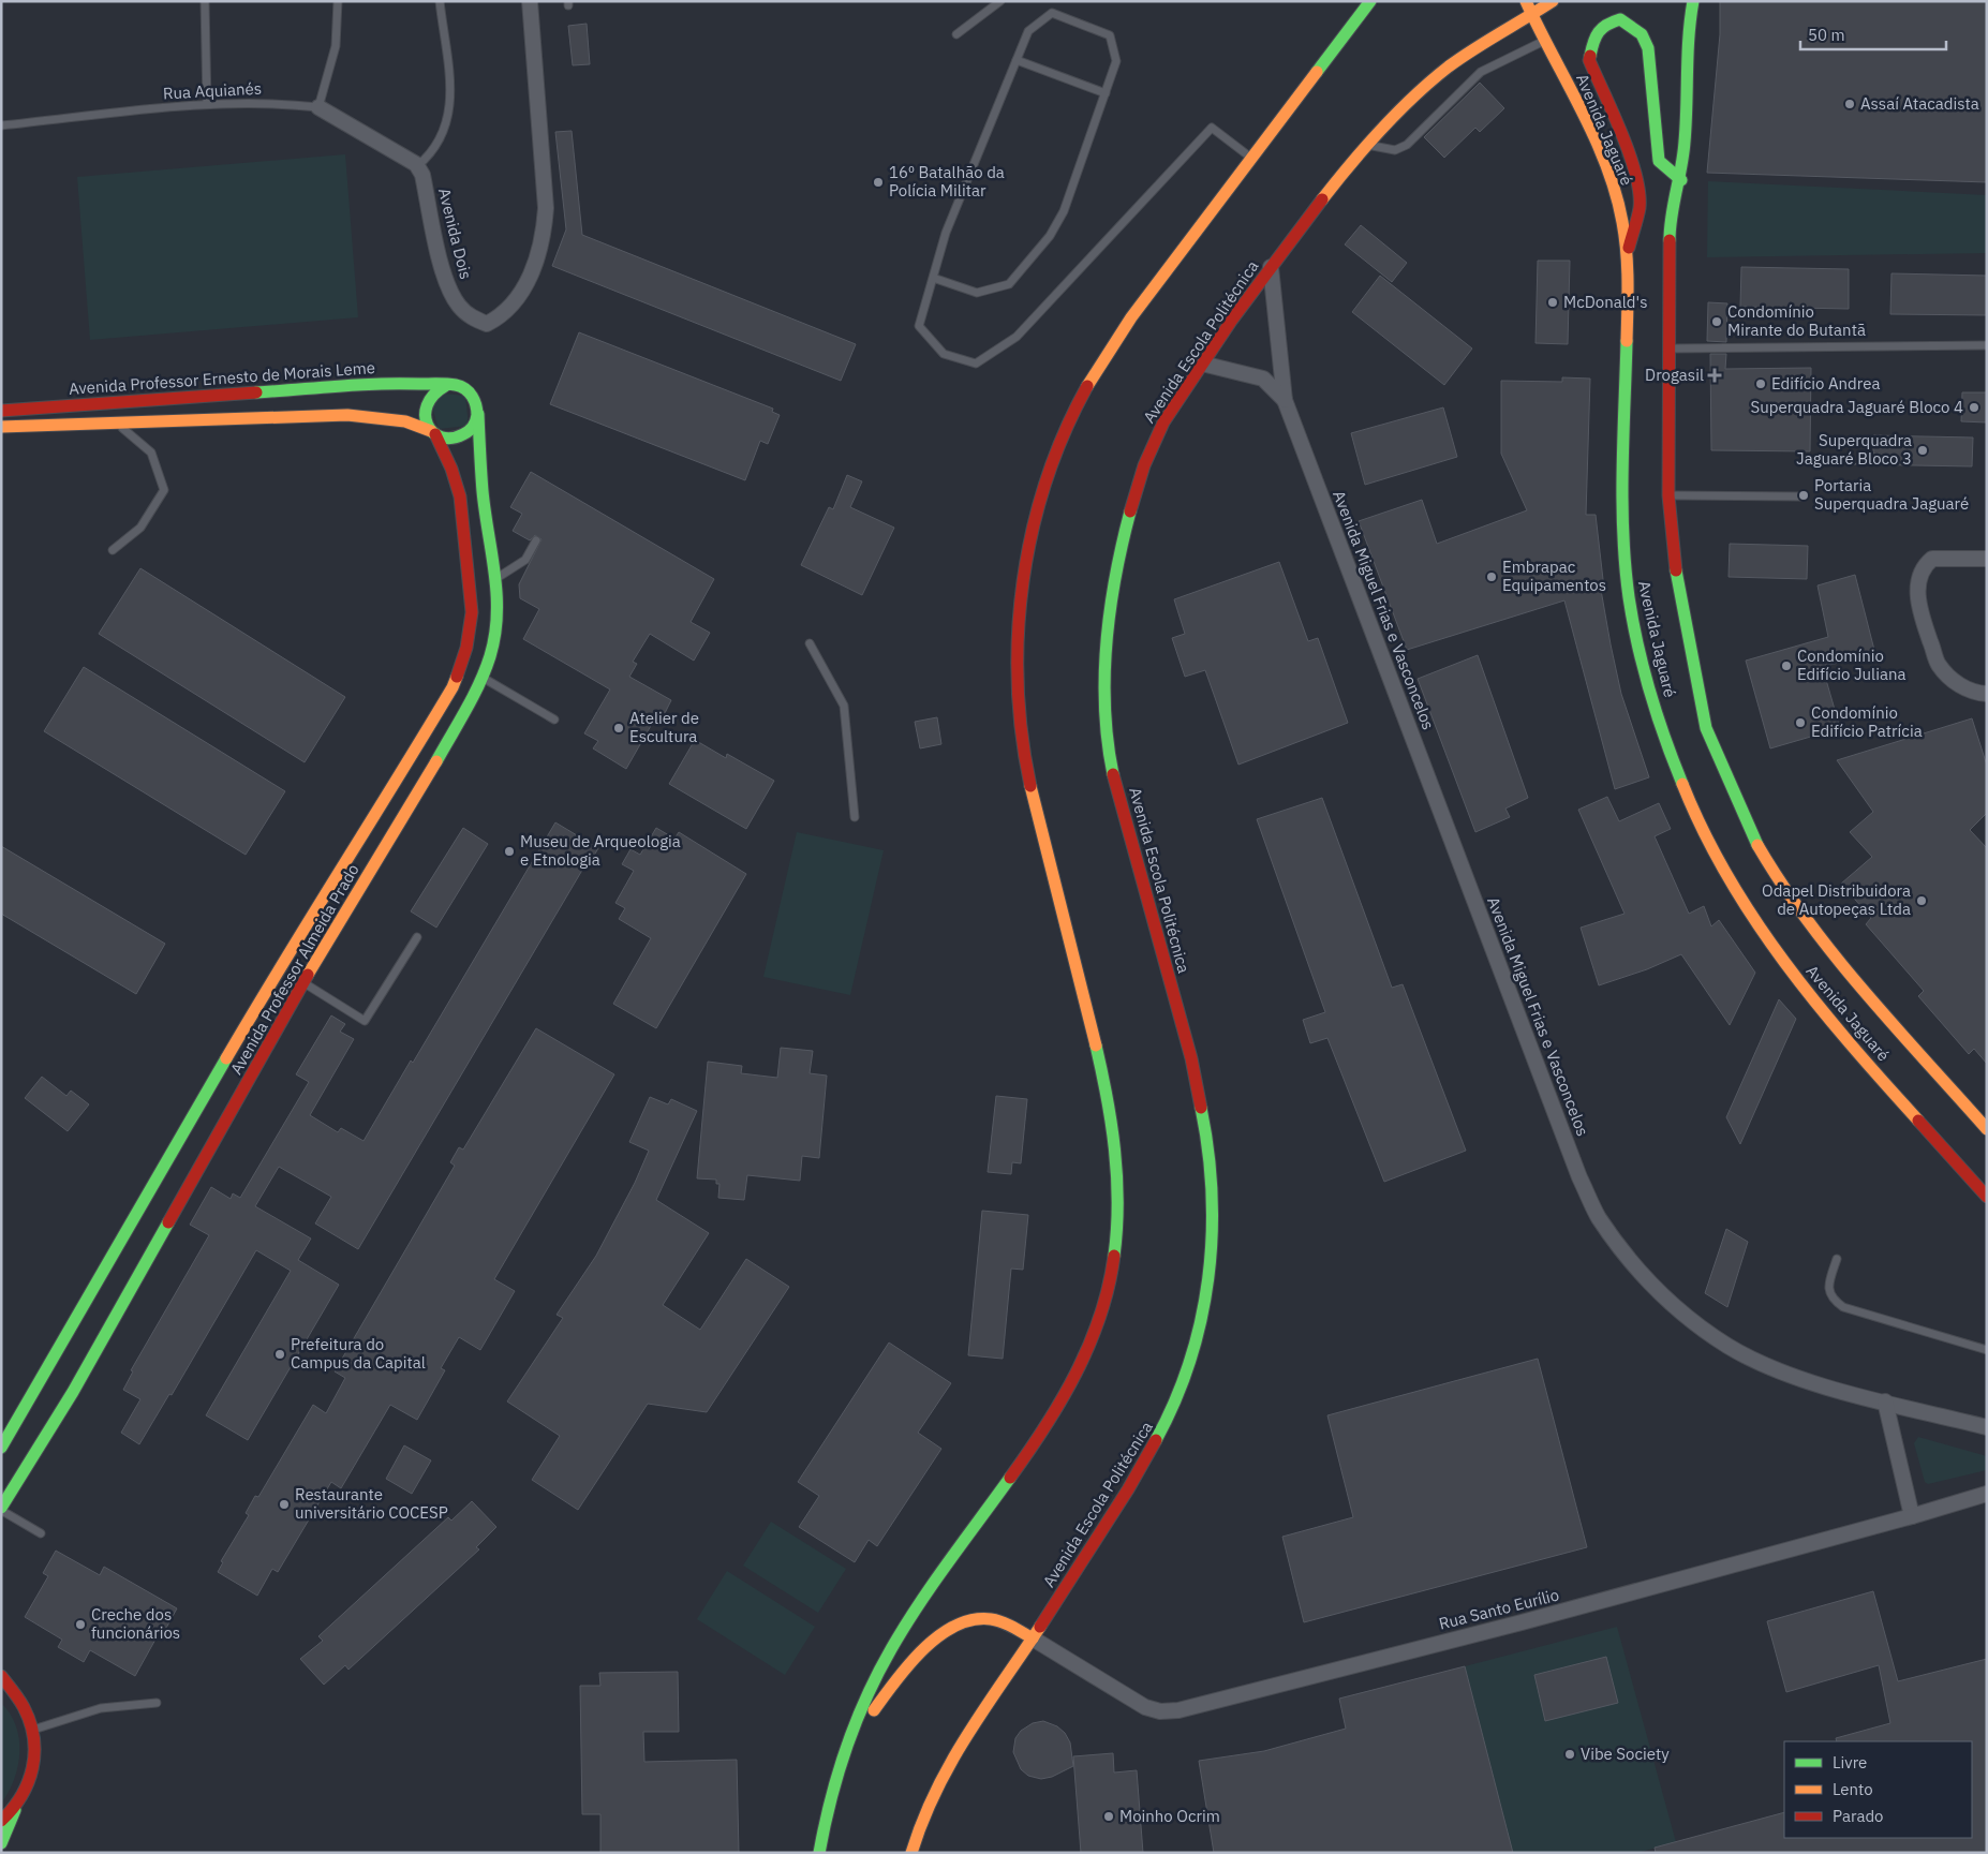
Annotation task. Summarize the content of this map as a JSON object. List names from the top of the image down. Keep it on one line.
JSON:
{"streets":{"main road":["Avenida Jaguaré","Avenida Escola Politécnica","Avenida Professor Ernesto de Morais Leme","Avenida Professor Almeida Prado"],"street":["Avenida Dois","Avenida Miguel Frias e Vasconcelos","Rua Santo Eurílio"],"lane":["Rua Aquianés"]},"crossings":[["Avenida Jaguaré","Avenida Escola Politécnica"],["Avenida Escola Politécnica","Avenida Miguel Frias e Vasconcelos"],["Avenida Escola Politécnica","Rua Santo Eurílio"],["Avenida Professor Ernesto de Morais Leme","Avenida Professor Almeida Prado"]],"places":{"other":["Assaí Atacadista","16º Batalhão da Polícia Militar","McDonald's","Condomínio Mirante do Butantã","Edifício Andrea","Superquadra Jaguaré Bloco 4","Superquadra Jaguaré Bloco 3","Portaria Superquadra Jaguaré","Embrapac Equipamentos","Condomínio Edifício Juliana","Condomínio Edifício Patrícia","Atelier de Escultura","Museu de Arqueologia e Etnologia","Odapel Distribuidora de Autopeças Ltda","Prefeitura do Campus da Capital","Restaurante universitário COCESP","Creche dos funcionários","Vibe Society","Moinho Ocrim"],"health":["Drogasil"]},"legend":["Livre","Lento","Parado"],"scale_bar":"50 m"}
